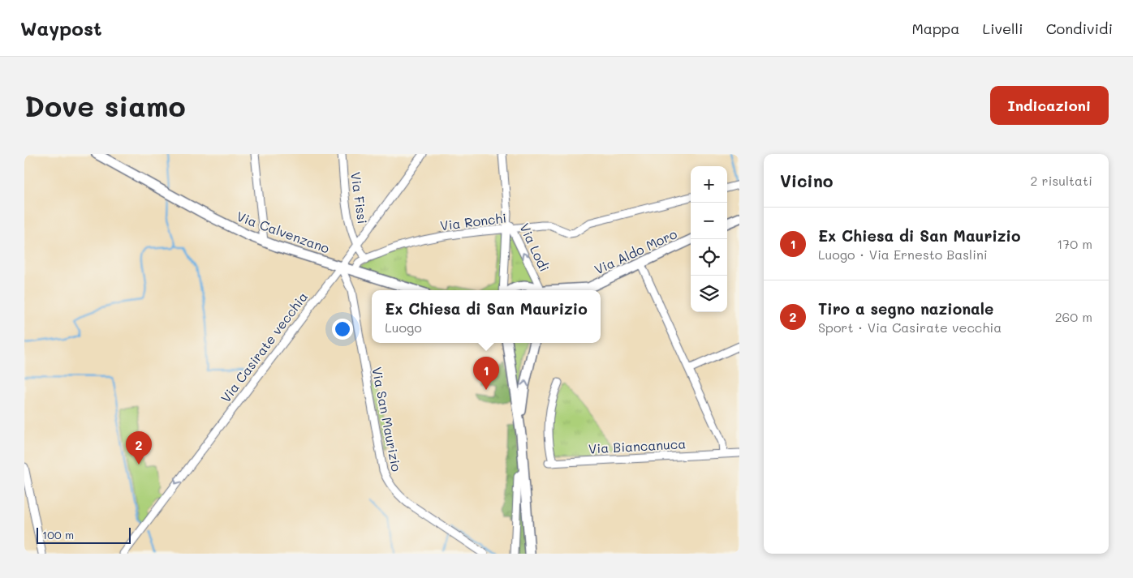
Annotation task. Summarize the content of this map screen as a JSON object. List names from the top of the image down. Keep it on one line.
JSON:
{"streets":{"main road":["Via Calvenzano","Via Aldo Moro"],"street":["Via Fissi","Via Ronchi","Via Lodi","Via Casirate vecchia","Via San Maurizio","Via Biancanuca"]},"crossings":[["Via Fissi","Via Ronchi"],["Via Fissi","Via Casirate vecchia"],["Via Ronchi","Via Calvenzano"],["Via Ronchi","Via Lodi"],["Via Calvenzano","Via Casirate vecchia"],["Via Calvenzano","Via San Maurizio"],["Via Casirate vecchia","Via San Maurizio"]],"one_way":["Via Casirate vecchia"],"scale_bar":"100 m","page":{"header":"Waypost","nav":["Mappa","Livelli","Condividi"],"buttons":"Indicazioni","title":"Dove siamo","heading":["Vicino","2 risultati"],"map_buttons":["+","−"],"list":[{"mark":"1","name":"Ex Chiesa di San Maurizio","note":"Luogo · Via Ernesto Baslini","value":"170 m"},{"mark":"2","name":"Tiro a segno nazionale","note":"Sport · Via Casirate vecchia","value":"260 m"}],"popup":["Ex Chiesa di San Maurizio","Luogo"],"pins":["1","2"],"scale":"100 m"}}
